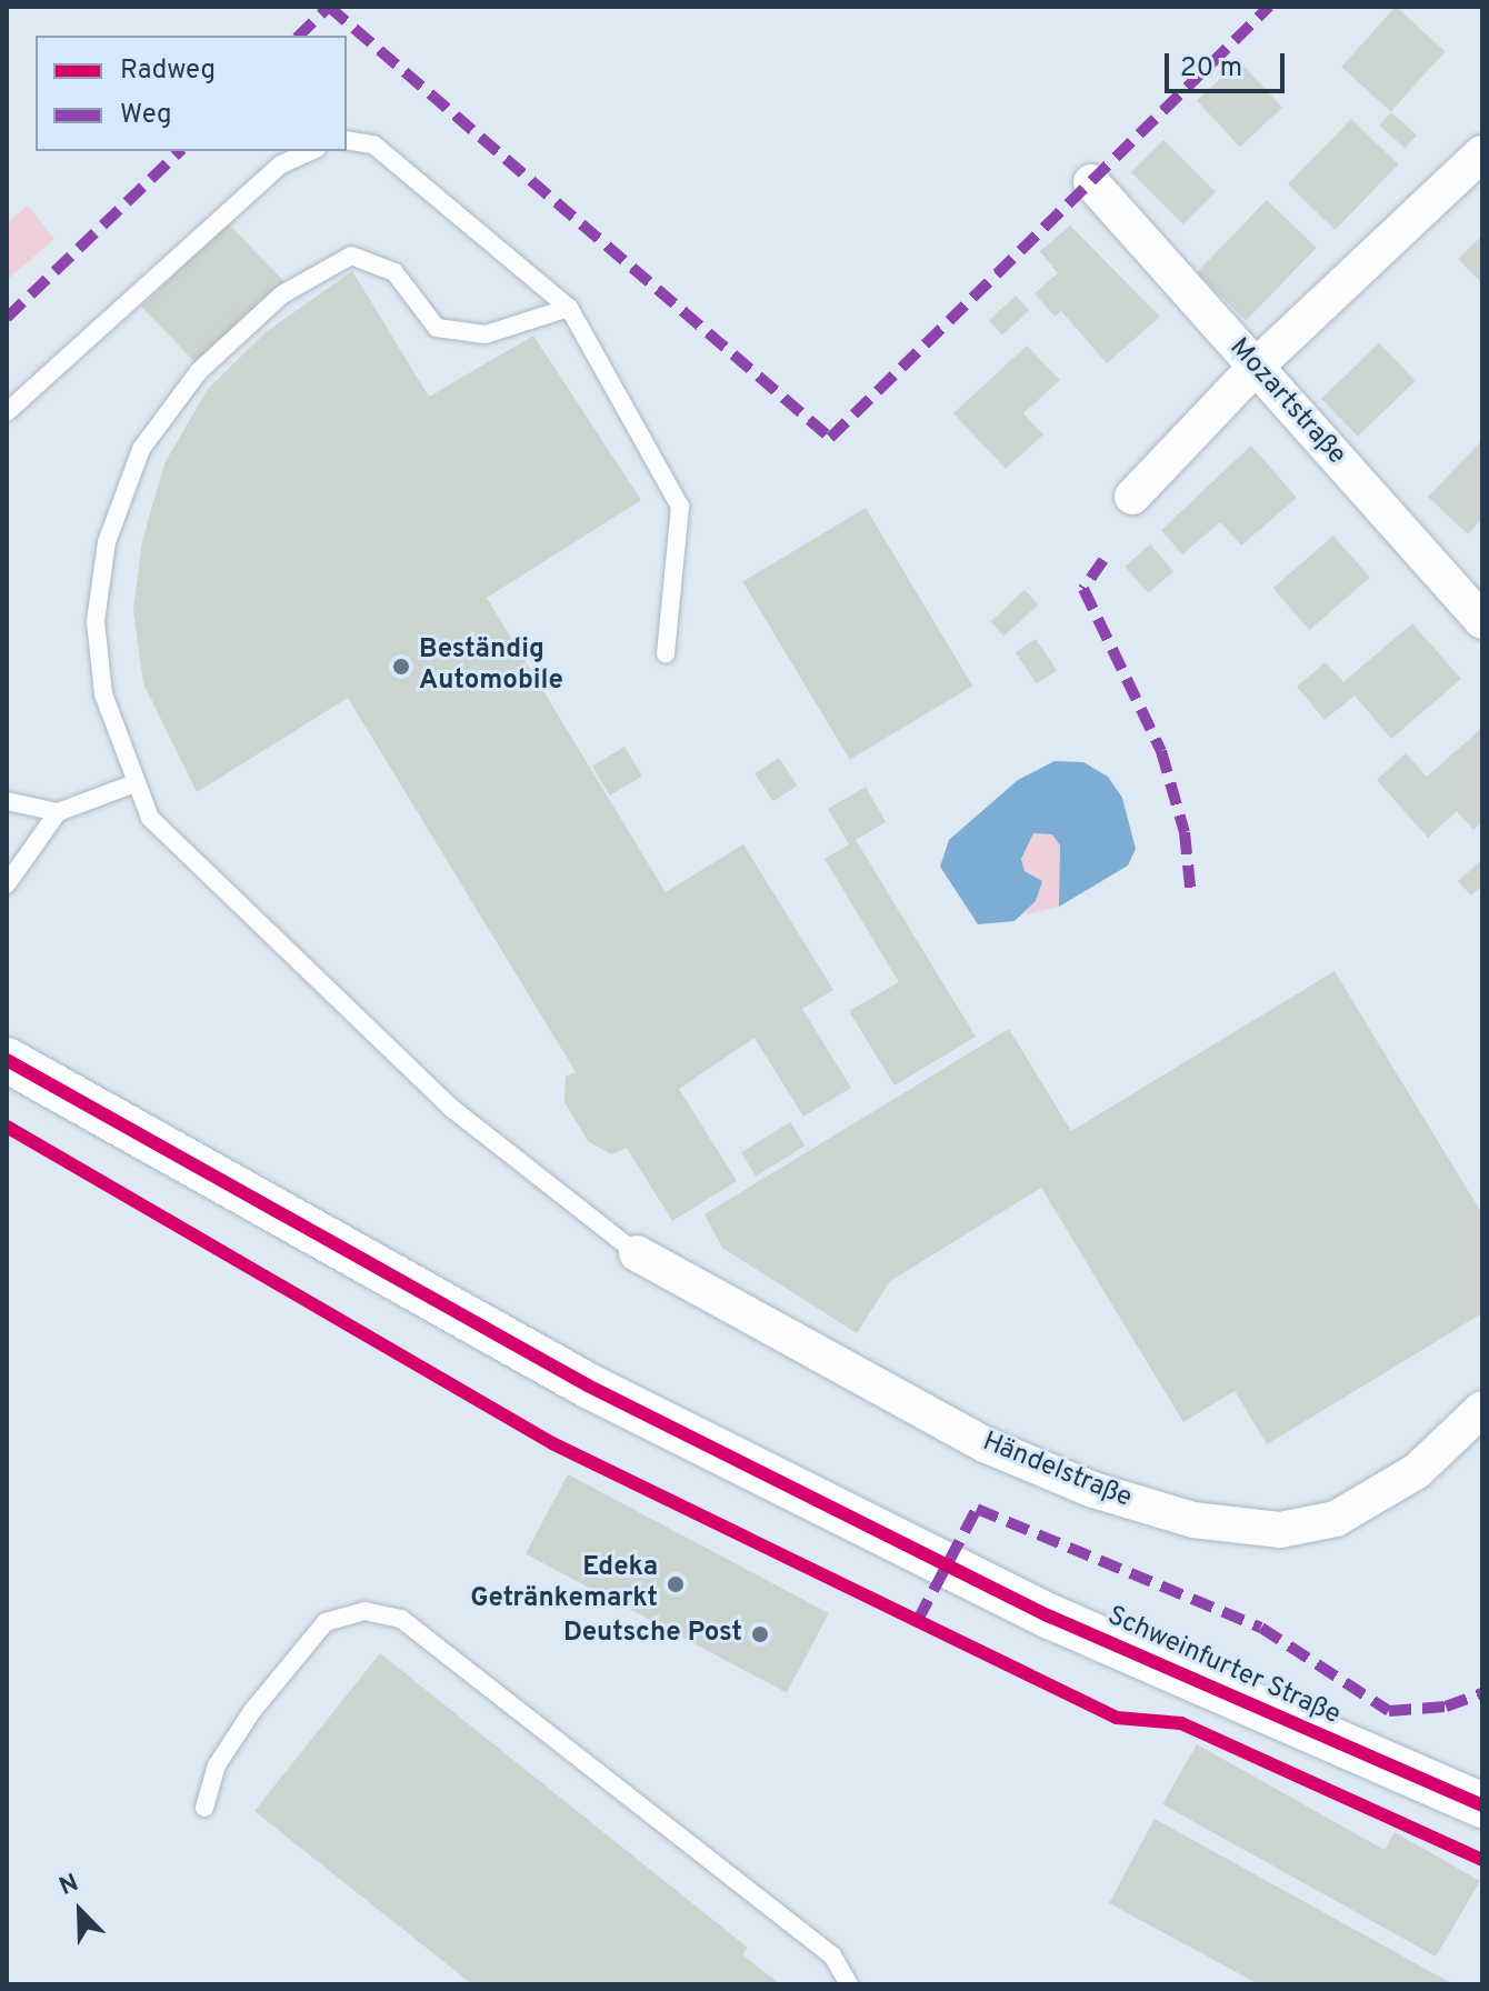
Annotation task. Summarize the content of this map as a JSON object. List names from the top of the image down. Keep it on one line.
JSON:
{"streets":{"street":["Mozartstraße","Händelstraße","Schweinfurter Straße"]},"places":["Beständig Automobile","Edeka Getränkemarkt","Deutsche Post"],"legend":["Radweg","Weg"],"scale_bar":"20 m","north":"top left"}
